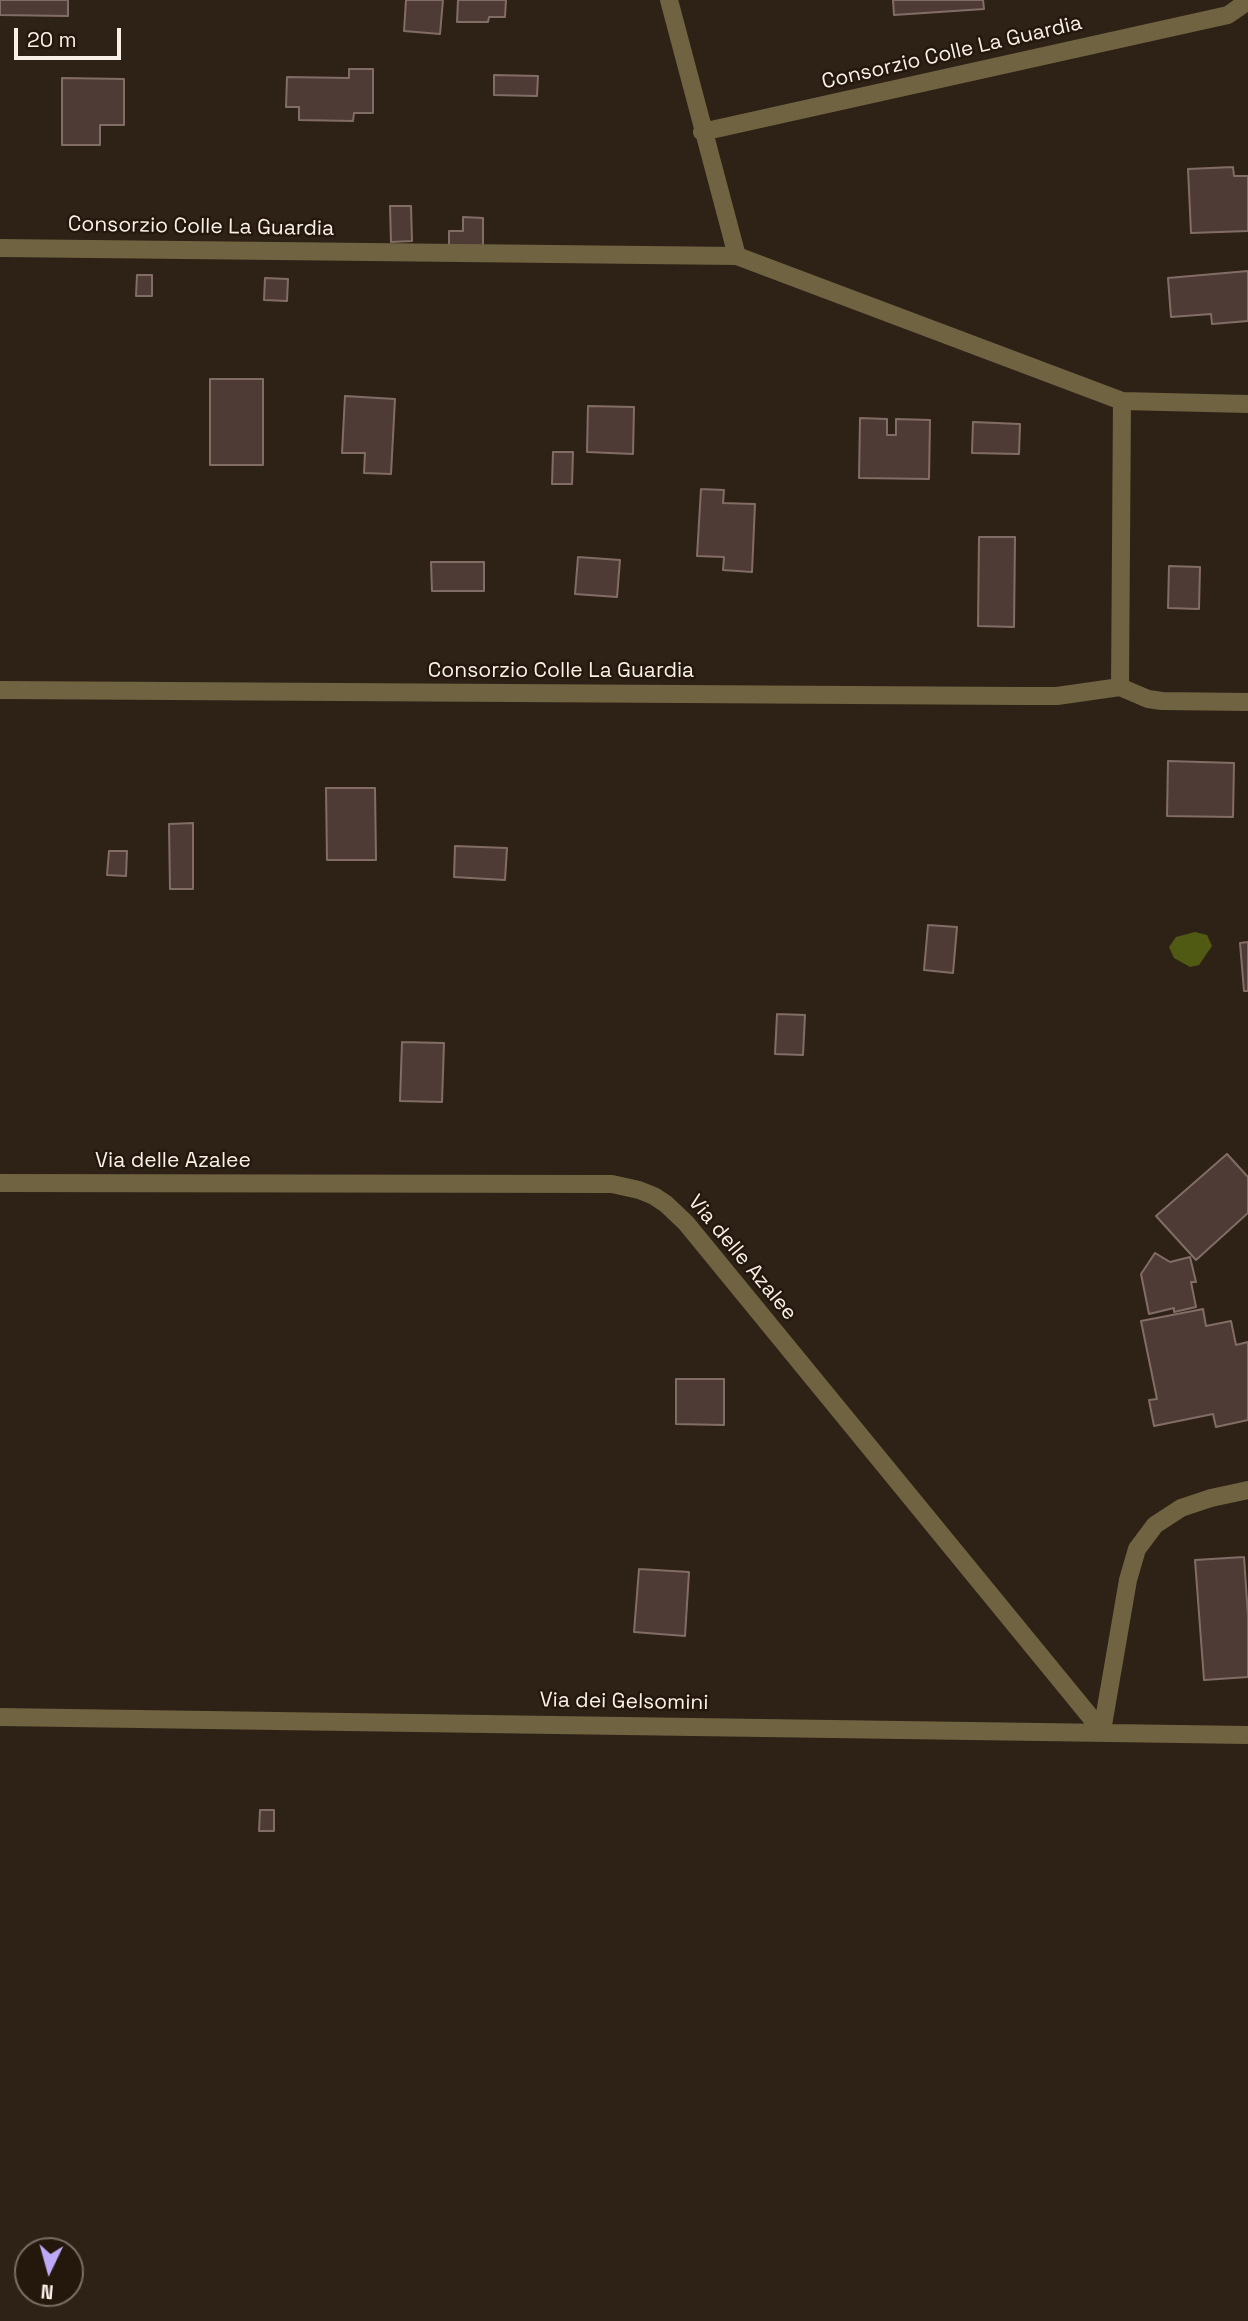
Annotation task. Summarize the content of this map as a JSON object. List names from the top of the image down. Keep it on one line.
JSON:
{"streets":{"street":["Consorzio Colle La Guardia","Via delle Azalee","Via dei Gelsomini"]},"crossings":[["Via delle Azalee","Via dei Gelsomini"]],"scale_bar":"20 m","north":"bottom"}
